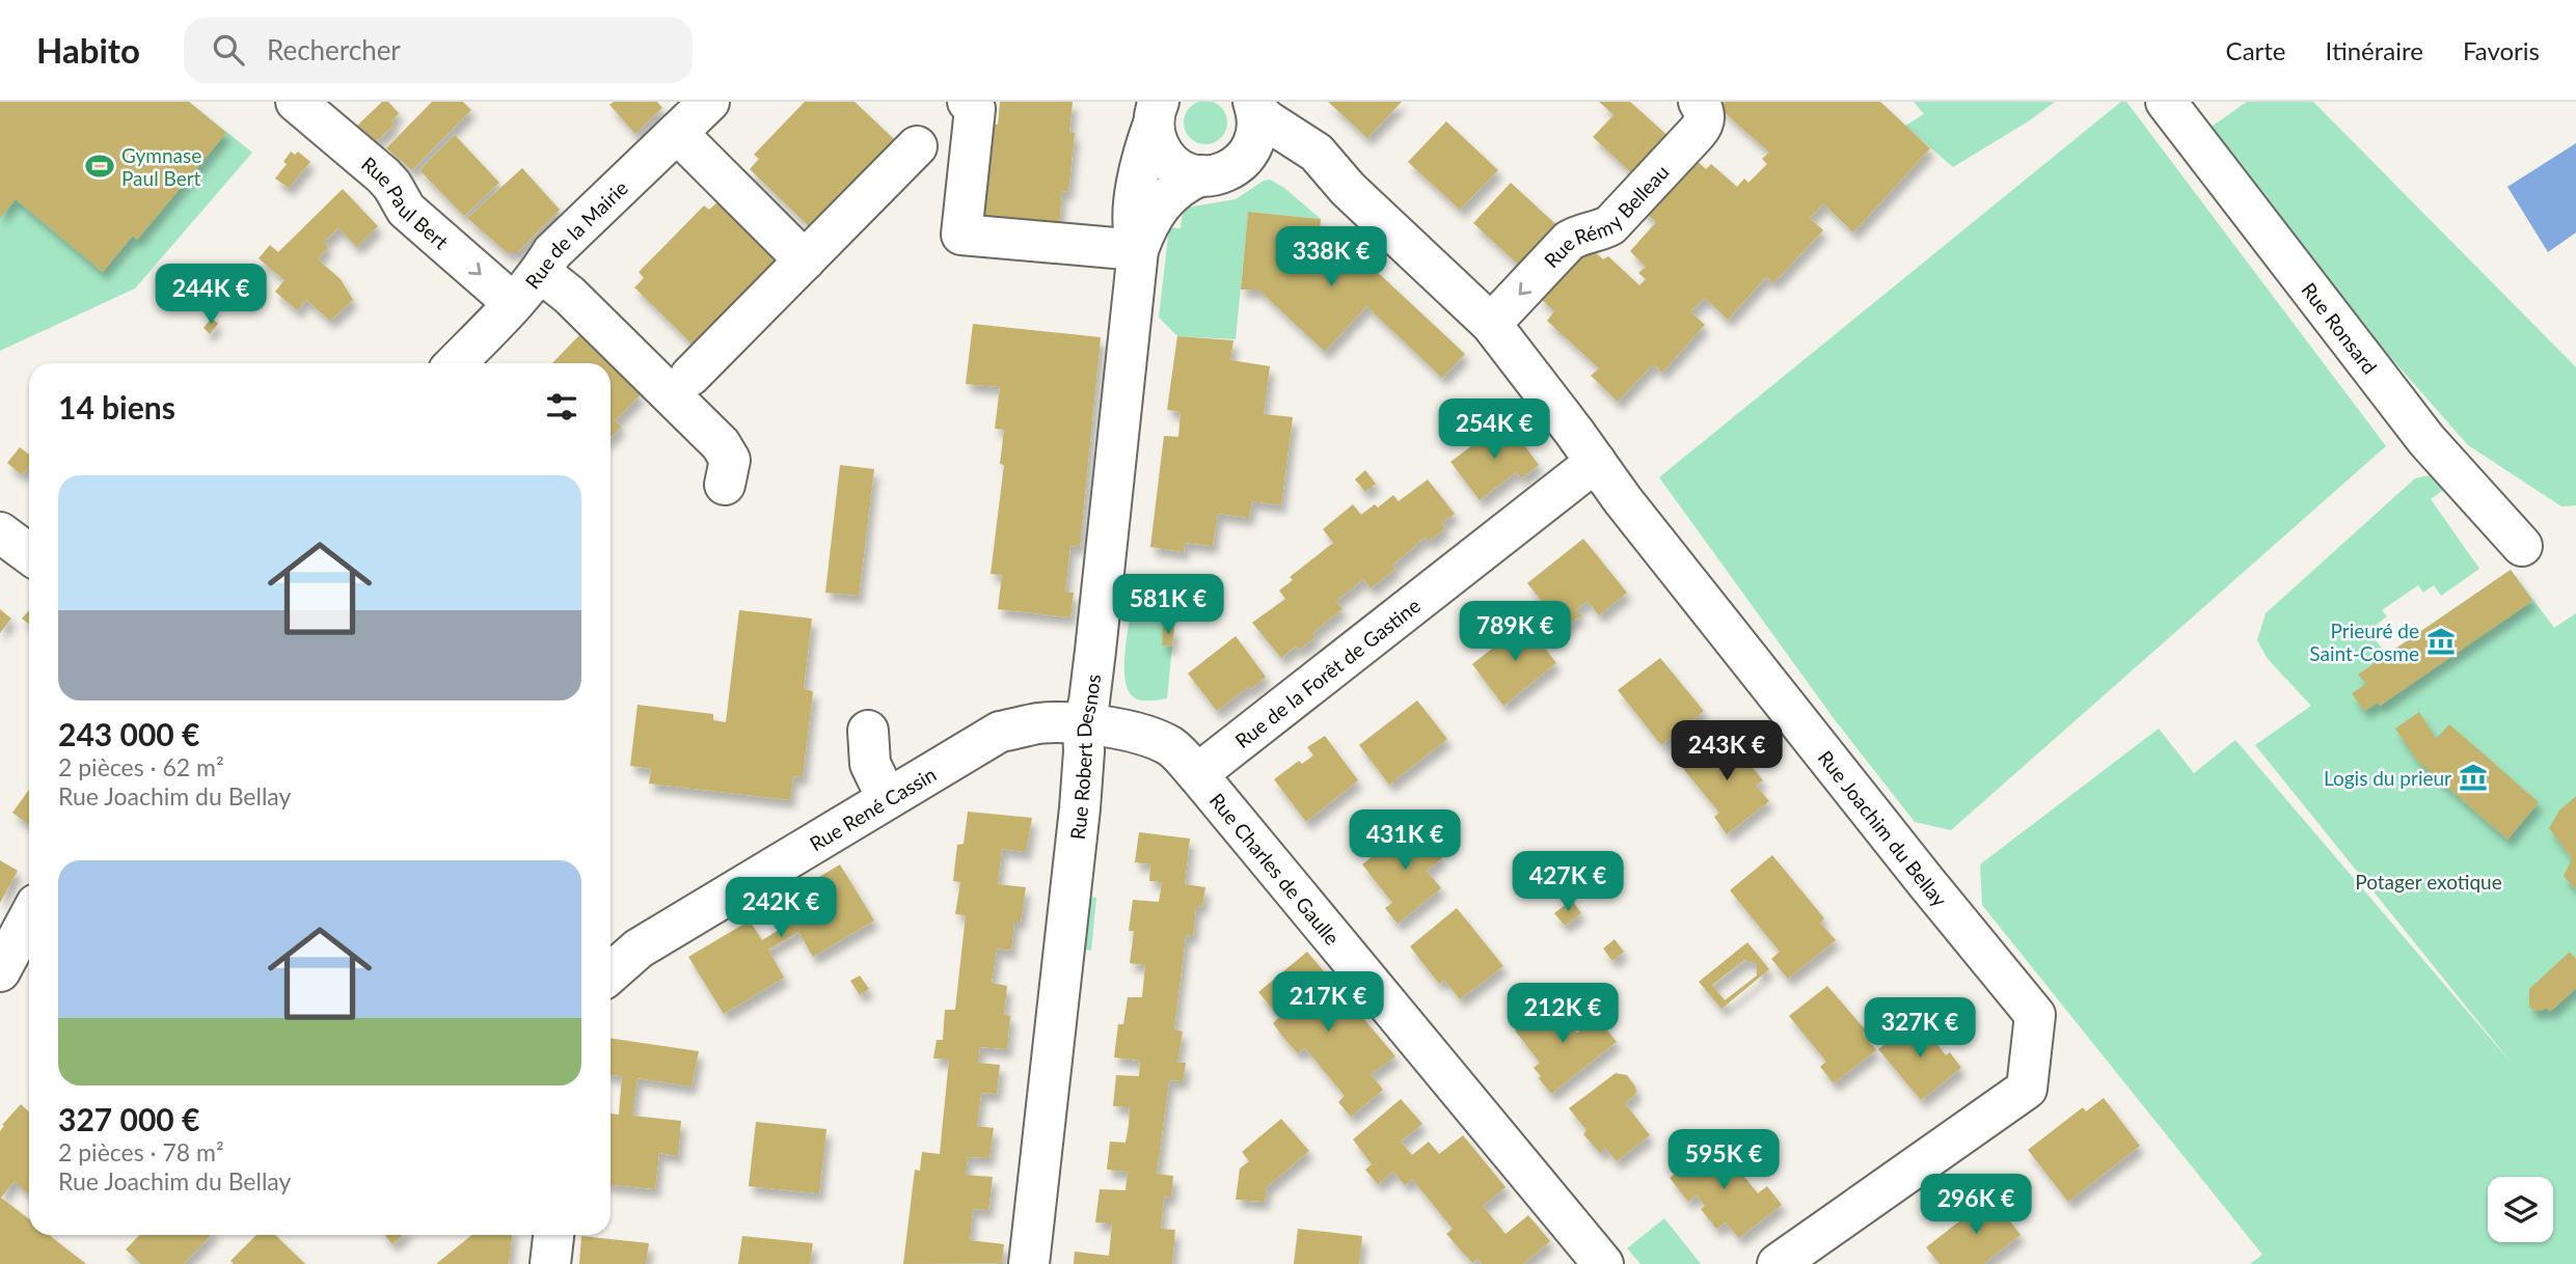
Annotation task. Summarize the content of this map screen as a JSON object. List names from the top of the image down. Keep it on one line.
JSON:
{"streets":{"street":["Rue Paul Bert","Rue Rémy Belleau","Rue de la Mairie","Rue Ronsard","Rue de la Forêt de Gastine","Rue Robert Desnos","Rue René Cassin","Rue Joachim du Bellay","Rue Charles de Gaulle"]},"crossings":[["Rue Paul Bert","Rue de la Mairie"],["Rue Rémy Belleau","Rue Joachim du Bellay"],["Rue de la Forêt de Gastine","Rue Joachim du Bellay"],["Rue de la Forêt de Gastine","Rue Charles de Gaulle"],["Rue Robert Desnos","Rue René Cassin"],["Rue Robert Desnos","Rue Joachim du Bellay"],["Rue Robert Desnos","Rue Charles de Gaulle"],["Rue René Cassin","Rue Charles de Gaulle"]],"one_way":["Rue Paul Bert","Rue Rémy Belleau"],"parks":["Potager exotique"],"places":{"sports":["Gymnase Paul Bert"],"museum":["Prieuré de Saint-Cosme","Logis du prieur"]},"page":{"header":"Habito","search":"Rechercher","nav":["Carte","Itinéraire","Favoris"],"price":["338K €","244K €","254K €","581K €","789K €","243K €","431K €","427K €","242K €","217K €","212K €","327K €","595K €","296K €"],"heading":"14 biens","list":[{"name":"243 000 €","note":"2 pièces · 62 m² · Rue Joachim du Bellay"},{"name":"327 000 €","note":"2 pièces · 78 m² · Rue Joachim du Bellay"}]}}
